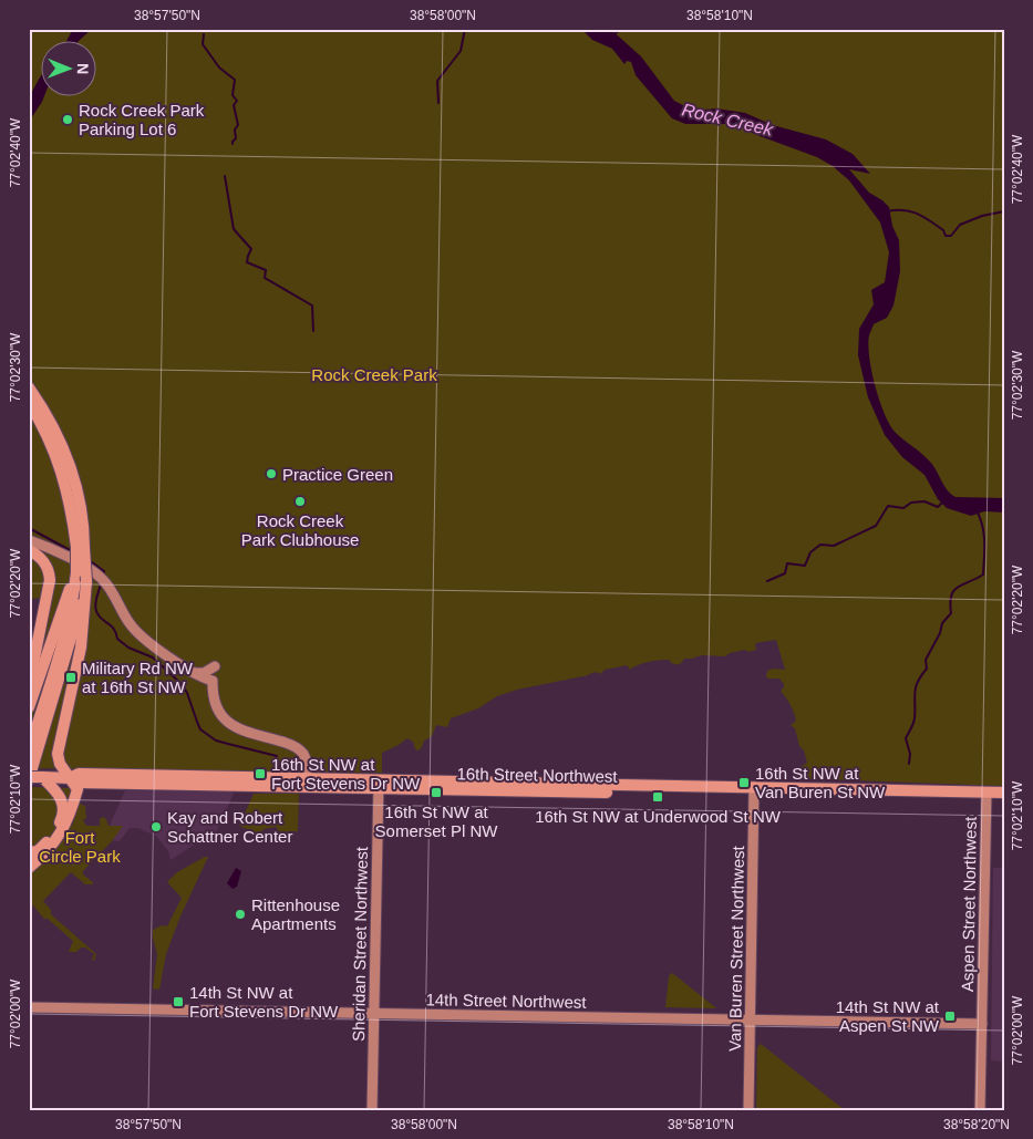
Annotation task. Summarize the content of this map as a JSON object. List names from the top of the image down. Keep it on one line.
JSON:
{"streets":{"main road":["16th Street Northwest"],"street":["Aspen Street Northwest","Sheridan Street Northwest","Van Buren Street Northwest","14th Street Northwest"]},"crossings":[["16th Street Northwest","Aspen Street Northwest"],["16th Street Northwest","Sheridan Street Northwest"],["16th Street Northwest","Van Buren Street Northwest"],["Aspen Street Northwest","14th Street Northwest"],["Sheridan Street Northwest","14th Street Northwest"],["Van Buren Street Northwest","14th Street Northwest"]],"water":["Rock Creek"],"parks":["Rock Creek Park","Fort Circle Park"],"places":{"other":["Rock Creek Park Parking Lot 6","Practice Green","Rock Creek Park Clubhouse","Kay and Robert Schattner Center","Rittenhouse Apartments"],"transit":["Military Rd NW at 16th St NW","16th St NW at Fort Stevens Dr NW","16th St NW at Van Buren St NW","16th St NW at Somerset Pl NW","16th St NW at Underwood St NW","14th St NW at Fort Stevens Dr NW","14th St NW at Aspen St NW"]},"north":"right","coordinates":["38°57'50\"N","38°58'00\"N","38°58'10\"N","77°02'40\"W","77°02'30\"W","77°02'20\"W","77°02'10\"W","77°02'00\"W","38°58'20\"N"]}
